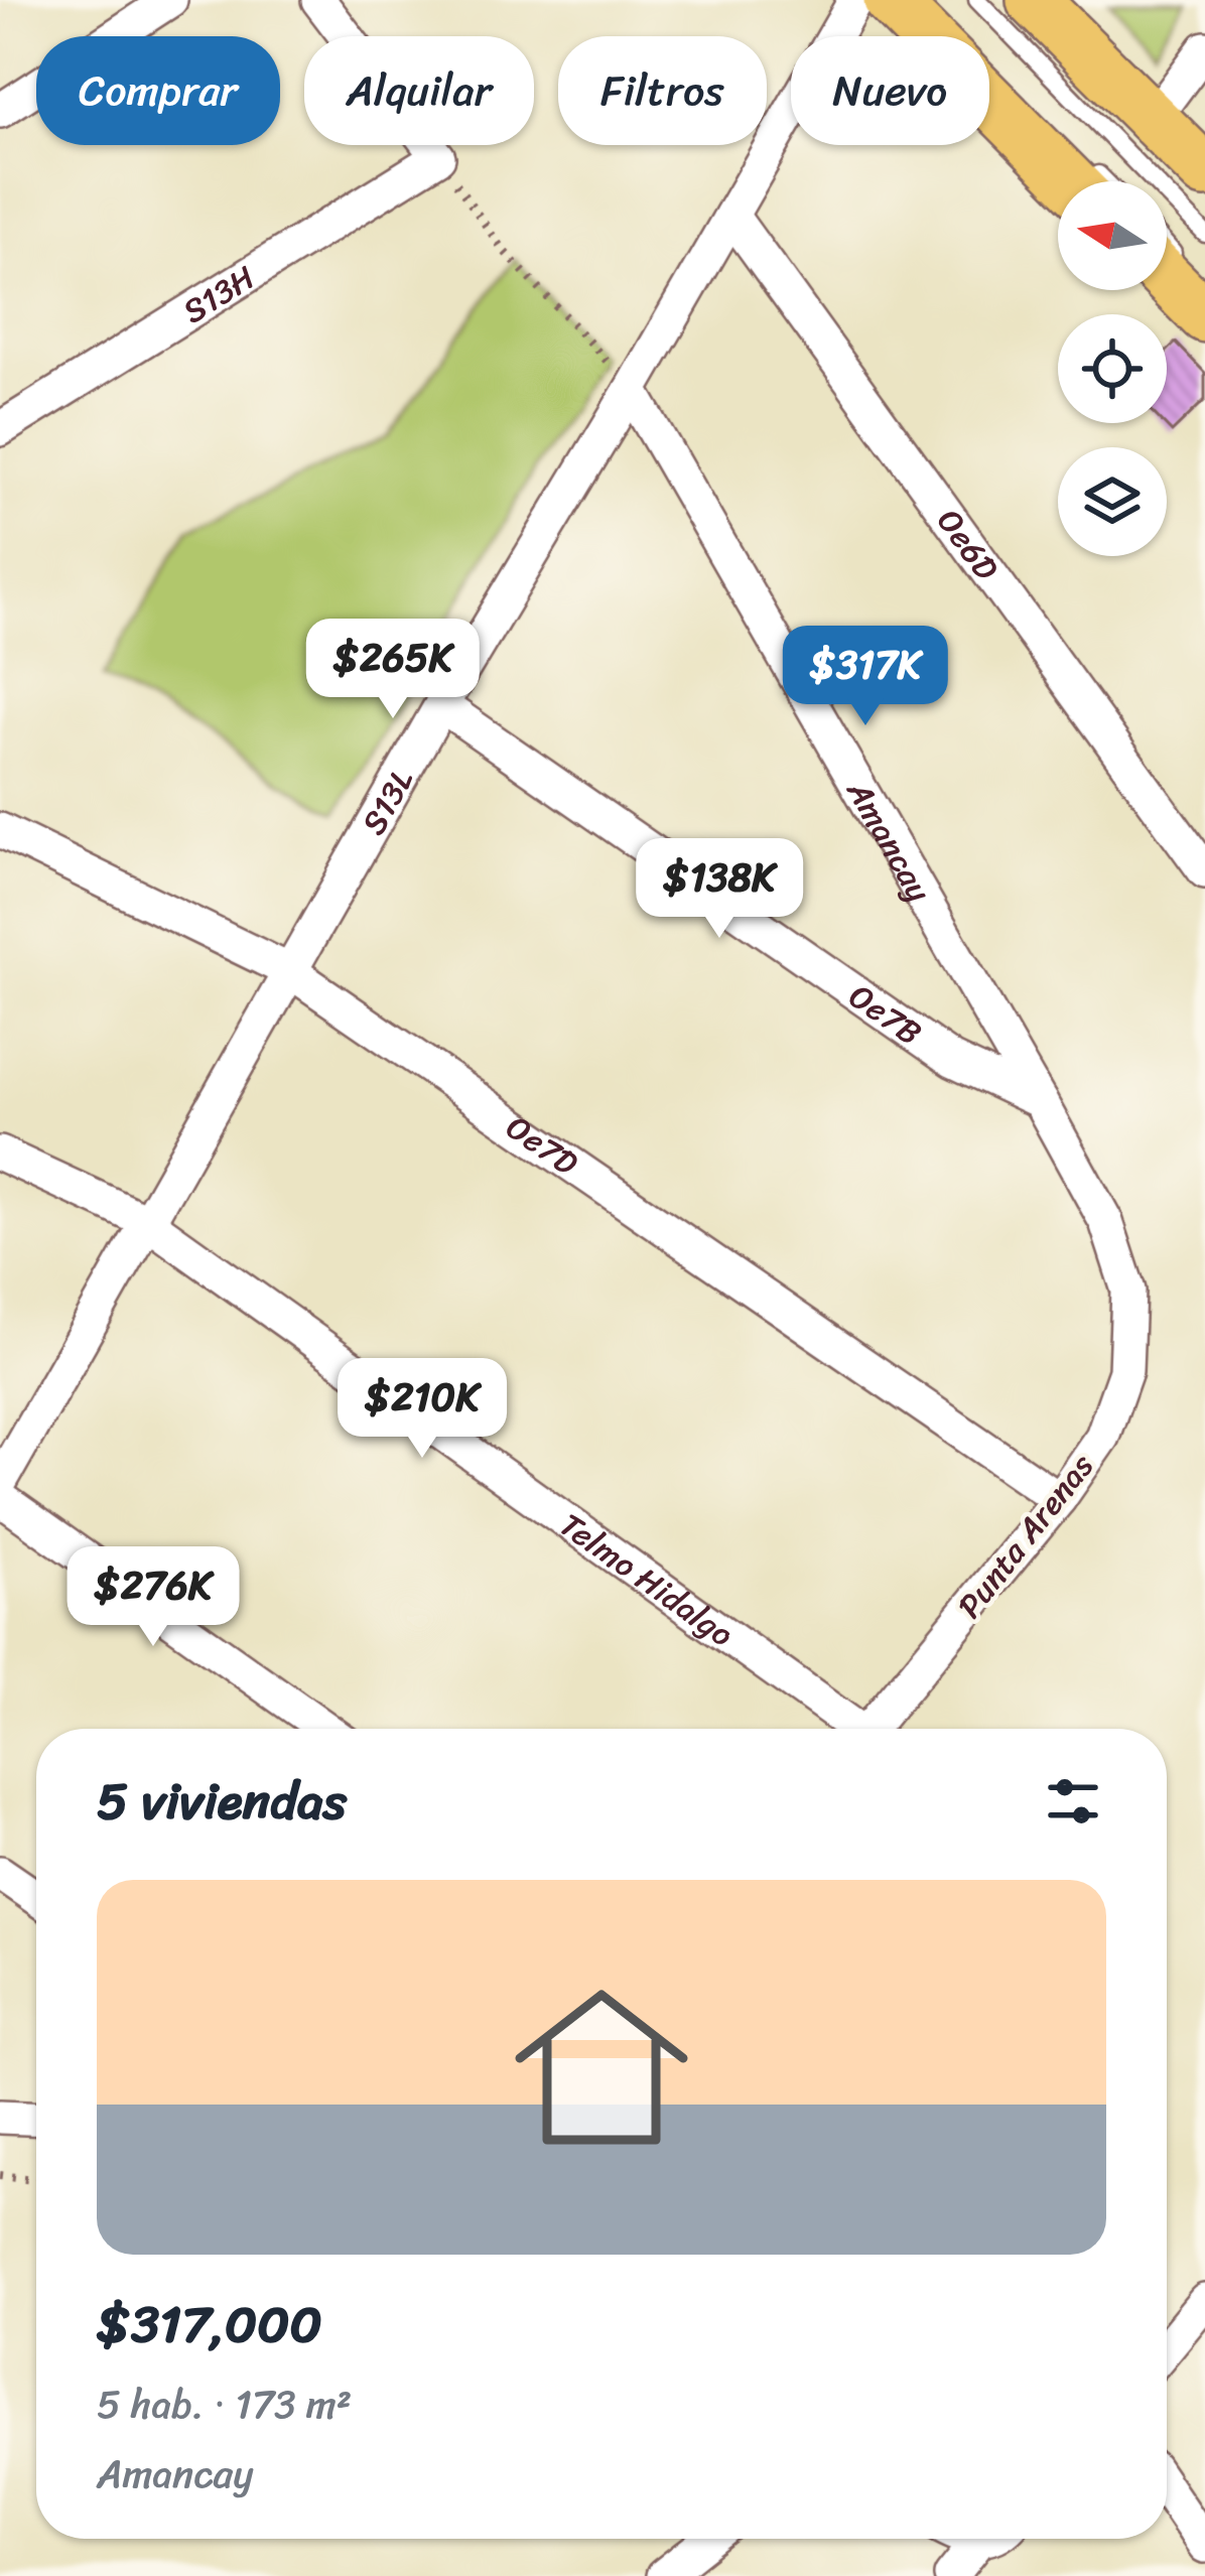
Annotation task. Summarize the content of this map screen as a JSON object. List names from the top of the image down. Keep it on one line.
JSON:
{"streets":{"street":["S13H","Oe6D","S13L","Amancay","Oe7B","Oe7D","Punta Arenas","Telmo Hidalgo"]},"crossings":[["Oe6D","S13L"],["S13L","Amancay"],["S13L","Oe7B"],["S13L","Oe7D"],["S13L","Telmo Hidalgo"],["Amancay","Oe7B"],["Amancay","Punta Arenas"],["Oe7B","Punta Arenas"],["Oe7D","Punta Arenas"]],"north":"left","page":{"chip":["Comprar","Alquilar","Filtros","Nuevo"],"price":["$265K","$317K","$138K","$210K","$276K"],"heading":"5 viviendas","list":[{"name":"$317,000","note":"5 hab. · 173 m² · Amancay"}]}}
